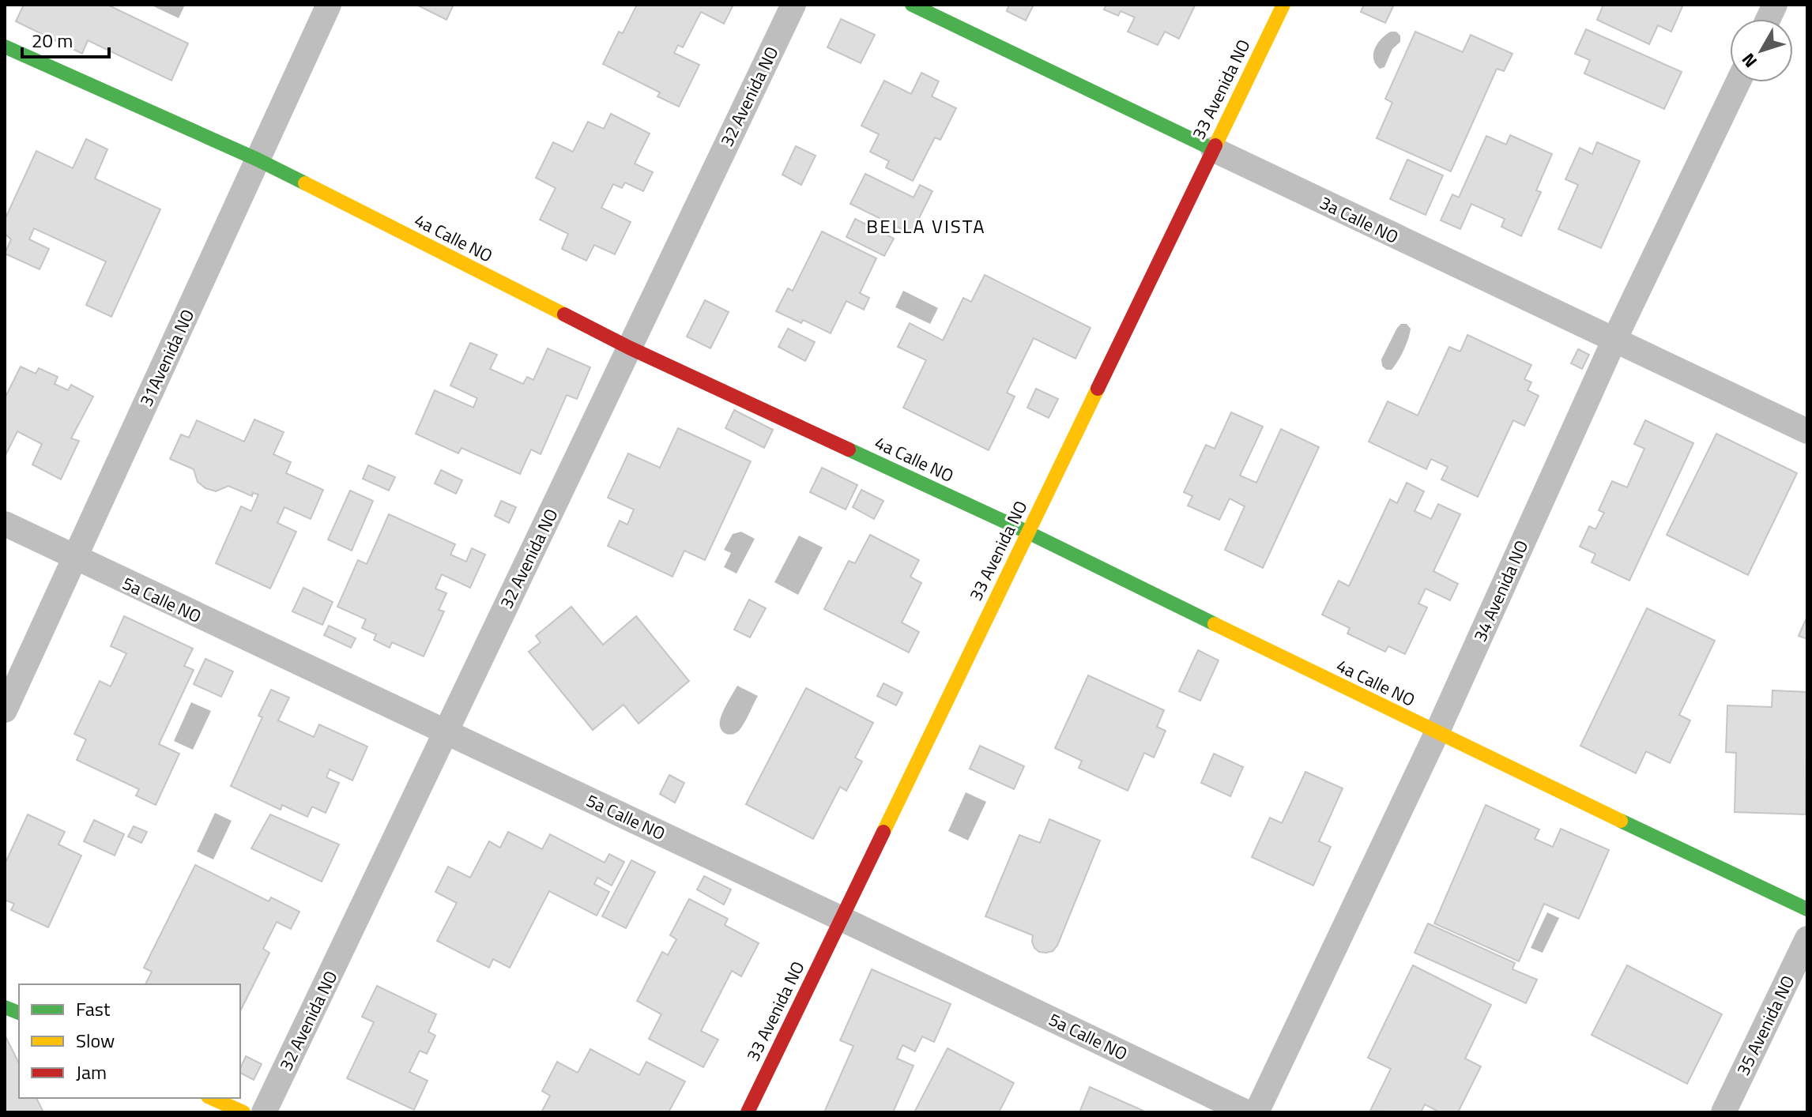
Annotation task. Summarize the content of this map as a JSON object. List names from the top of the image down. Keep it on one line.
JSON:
{"streets":{"street":["33 Avenida NO","32 Avenida NO","3a Calle NO","4a Calle NO","31Avenida NO","34 Avenida NO","5a Calle NO","35 Avenida NO"]},"crossings":[["33 Avenida NO","3a Calle NO"],["33 Avenida NO","4a Calle NO"],["33 Avenida NO","5a Calle NO"],["32 Avenida NO","4a Calle NO"],["32 Avenida NO","5a Calle NO"],["3a Calle NO","34 Avenida NO"],["4a Calle NO","31Avenida NO"],["4a Calle NO","34 Avenida NO"],["31Avenida NO","5a Calle NO"]],"districts":["BELLA VISTA"],"legend":["Fast","Slow","Jam"],"scale_bar":"20 m","north":"bottom left"}
